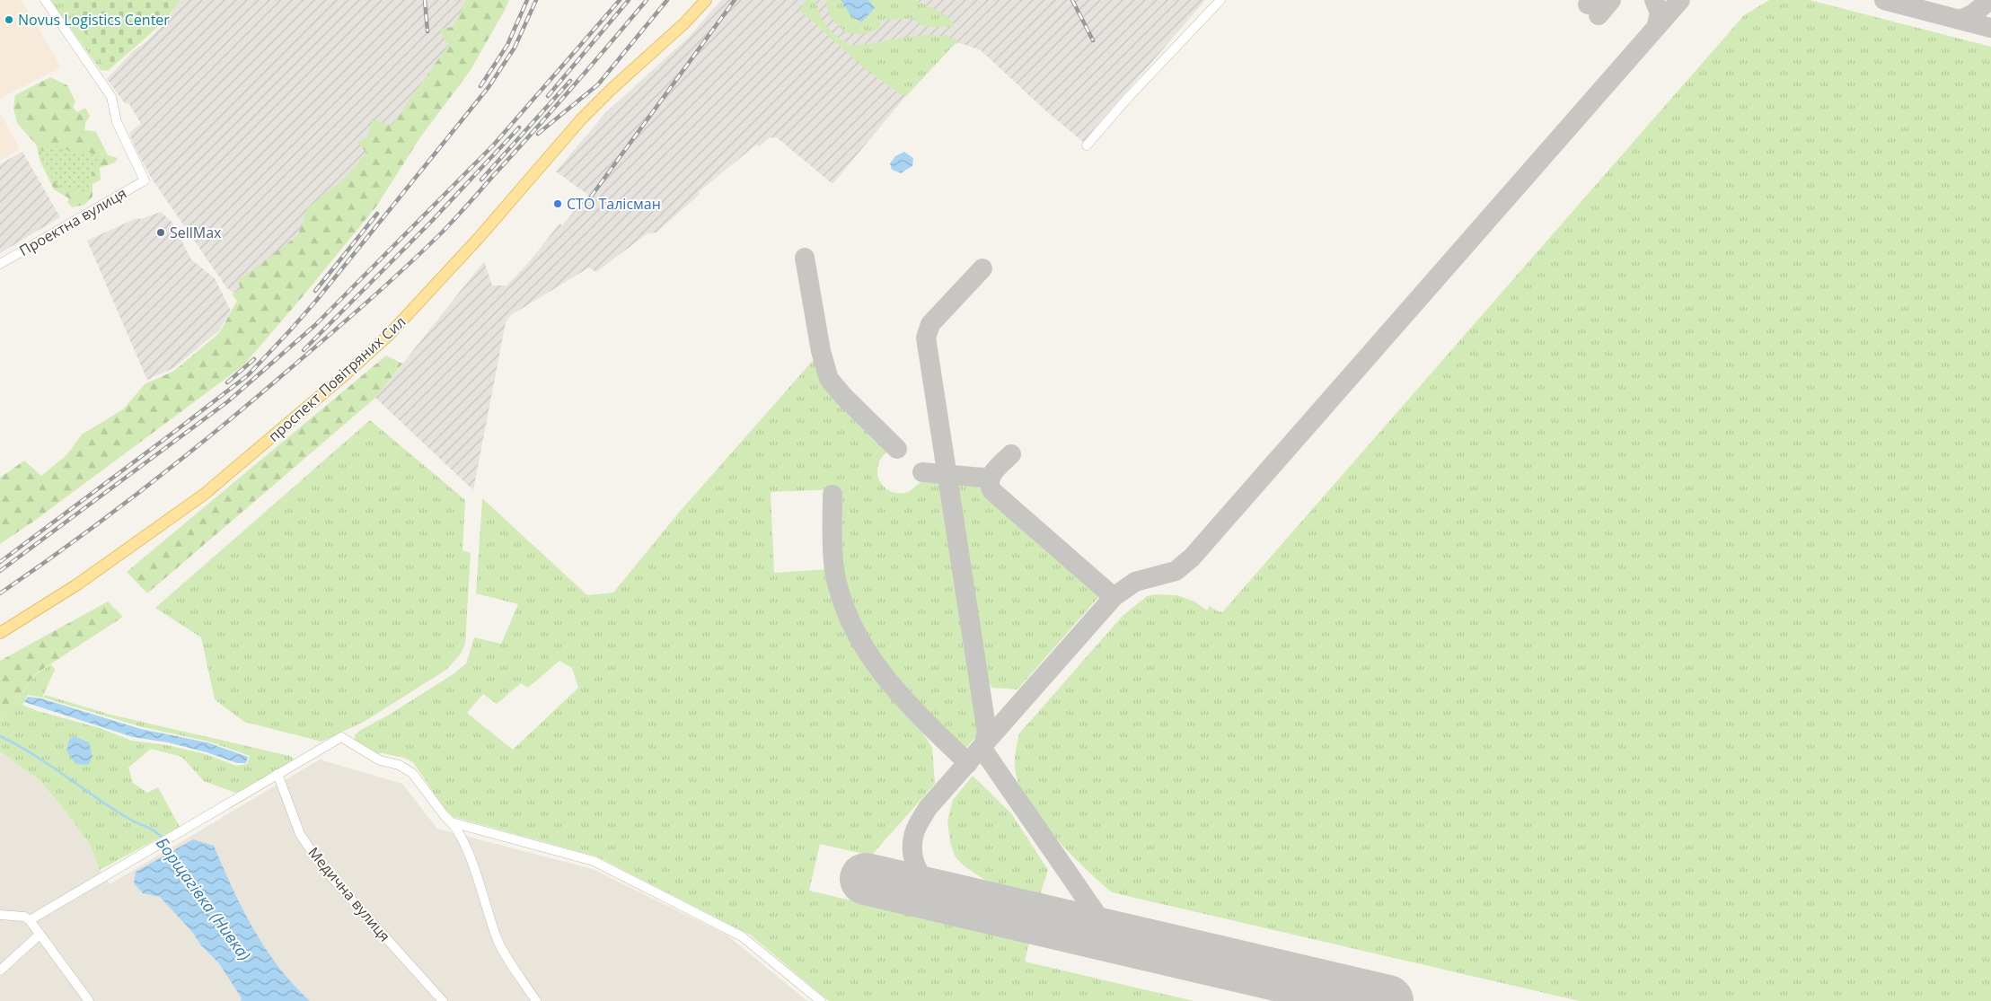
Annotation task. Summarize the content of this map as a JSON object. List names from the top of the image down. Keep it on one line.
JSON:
{"streets":{"main road":["проспект Повітряних Сил"],"street":["Проектна вулиця","Медична вулиця"]},"water":["Борщагівка (Нивка)"],"places":["Novus Logistics Center","СТО Талісман","SellMax"]}
